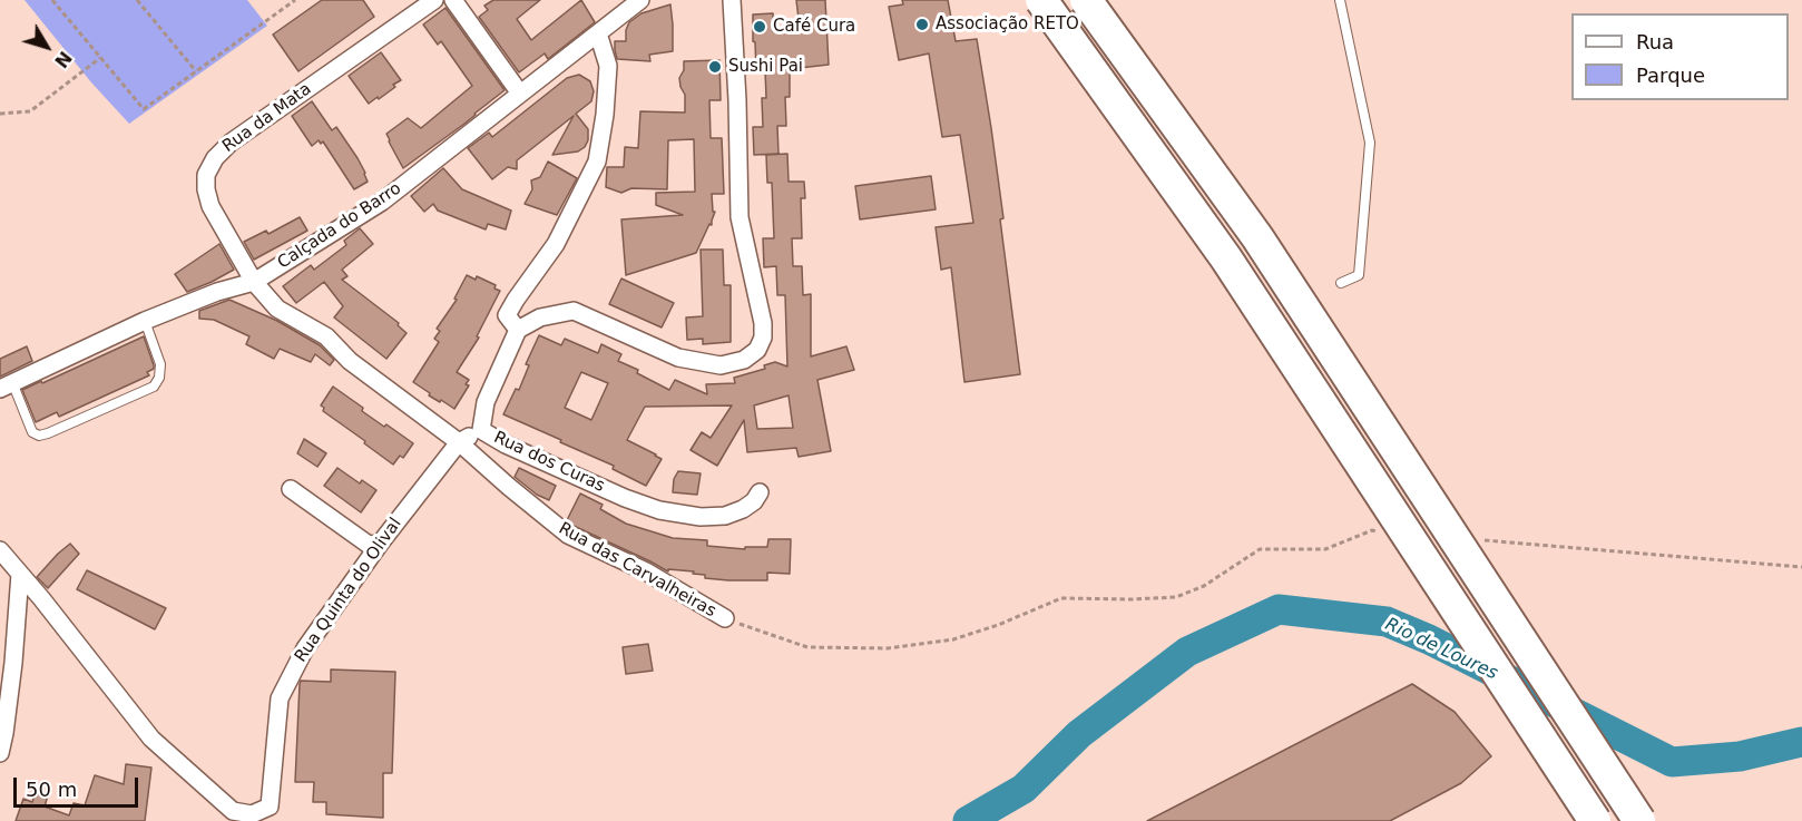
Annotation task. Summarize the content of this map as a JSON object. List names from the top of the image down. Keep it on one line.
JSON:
{"streets":{"street":["Rua da Mata","Calçada do Barro","Rua dos Curas","Rua das Carvalheiras","Rua Quinta do Olival"]},"crossings":[["Rua da Mata","Calçada do Barro"],["Rua da Mata","Rua das Carvalheiras"],["Calçada do Barro","Rua das Carvalheiras"],["Rua das Carvalheiras","Rua Quinta do Olival"]],"water":["Rio de Loures"],"places":["Associação RETO","Café Cura","Sushi Pai"],"legend":["Rua","Parque"],"scale_bar":"50 m","north":"bottom right"}
